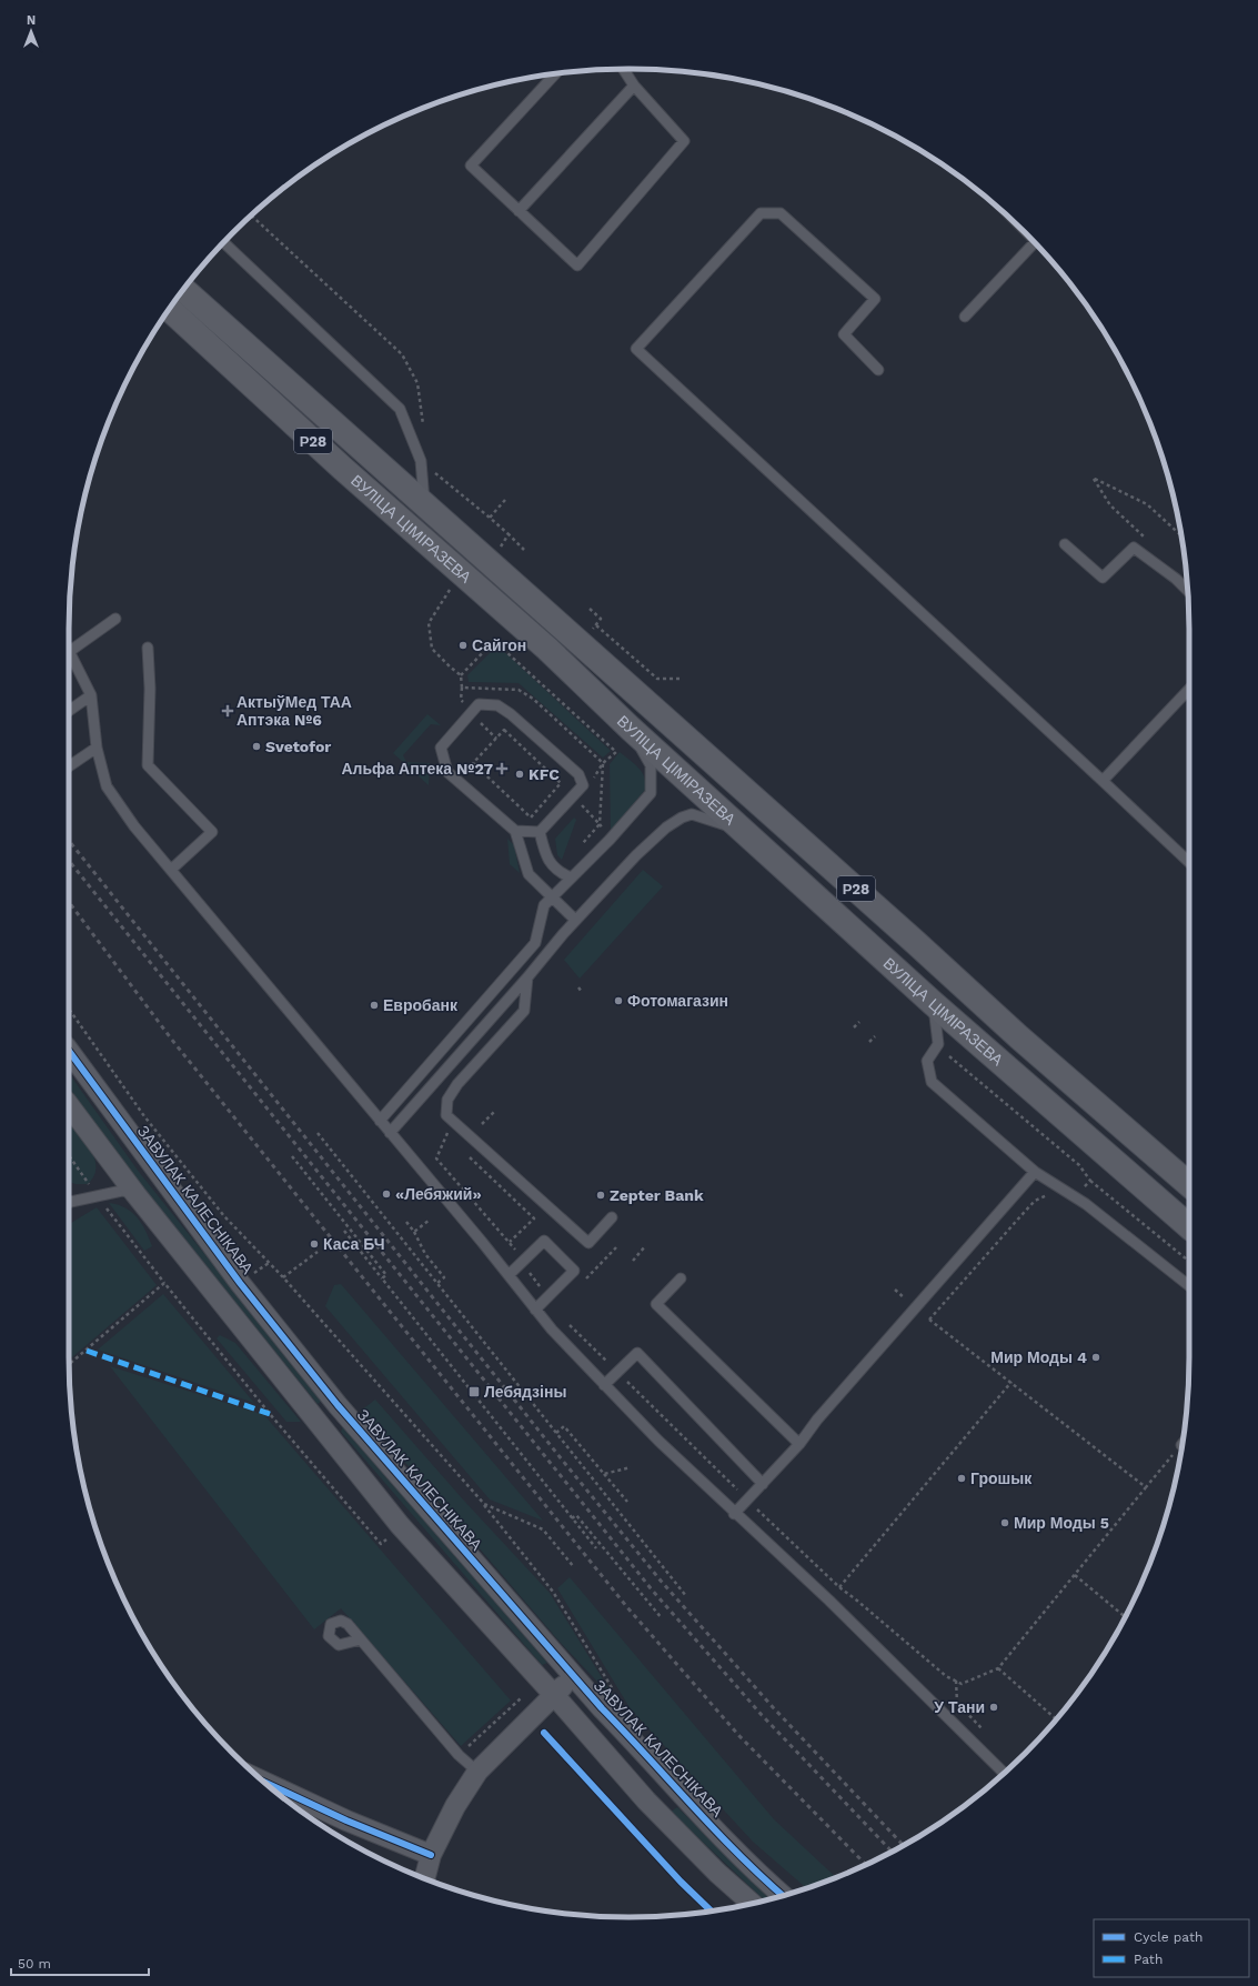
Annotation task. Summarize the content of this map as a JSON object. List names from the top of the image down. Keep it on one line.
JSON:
{"streets":{"main road":["Р28","ВУЛІЦА ЦІМІРАЗЕВА"],"street":["ЗАВУЛАК КАЛЕСНІКАВА"]},"places":{"other":["Сайгон","Svetofor","KFC","Фотомагазин","Евробанк","«Лебяжий»","Zepter Bank","Каса БЧ","Мир Моды 4","Грошык","Мир Моды 5","У Тани"],"health":["АктыўМед ТАА Аптэка №6","Альфа Аптека №27"],"transit":["Лебядзіны"]},"legend":["Cycle path","Path"],"scale_bar":"50 m","north":"top"}
